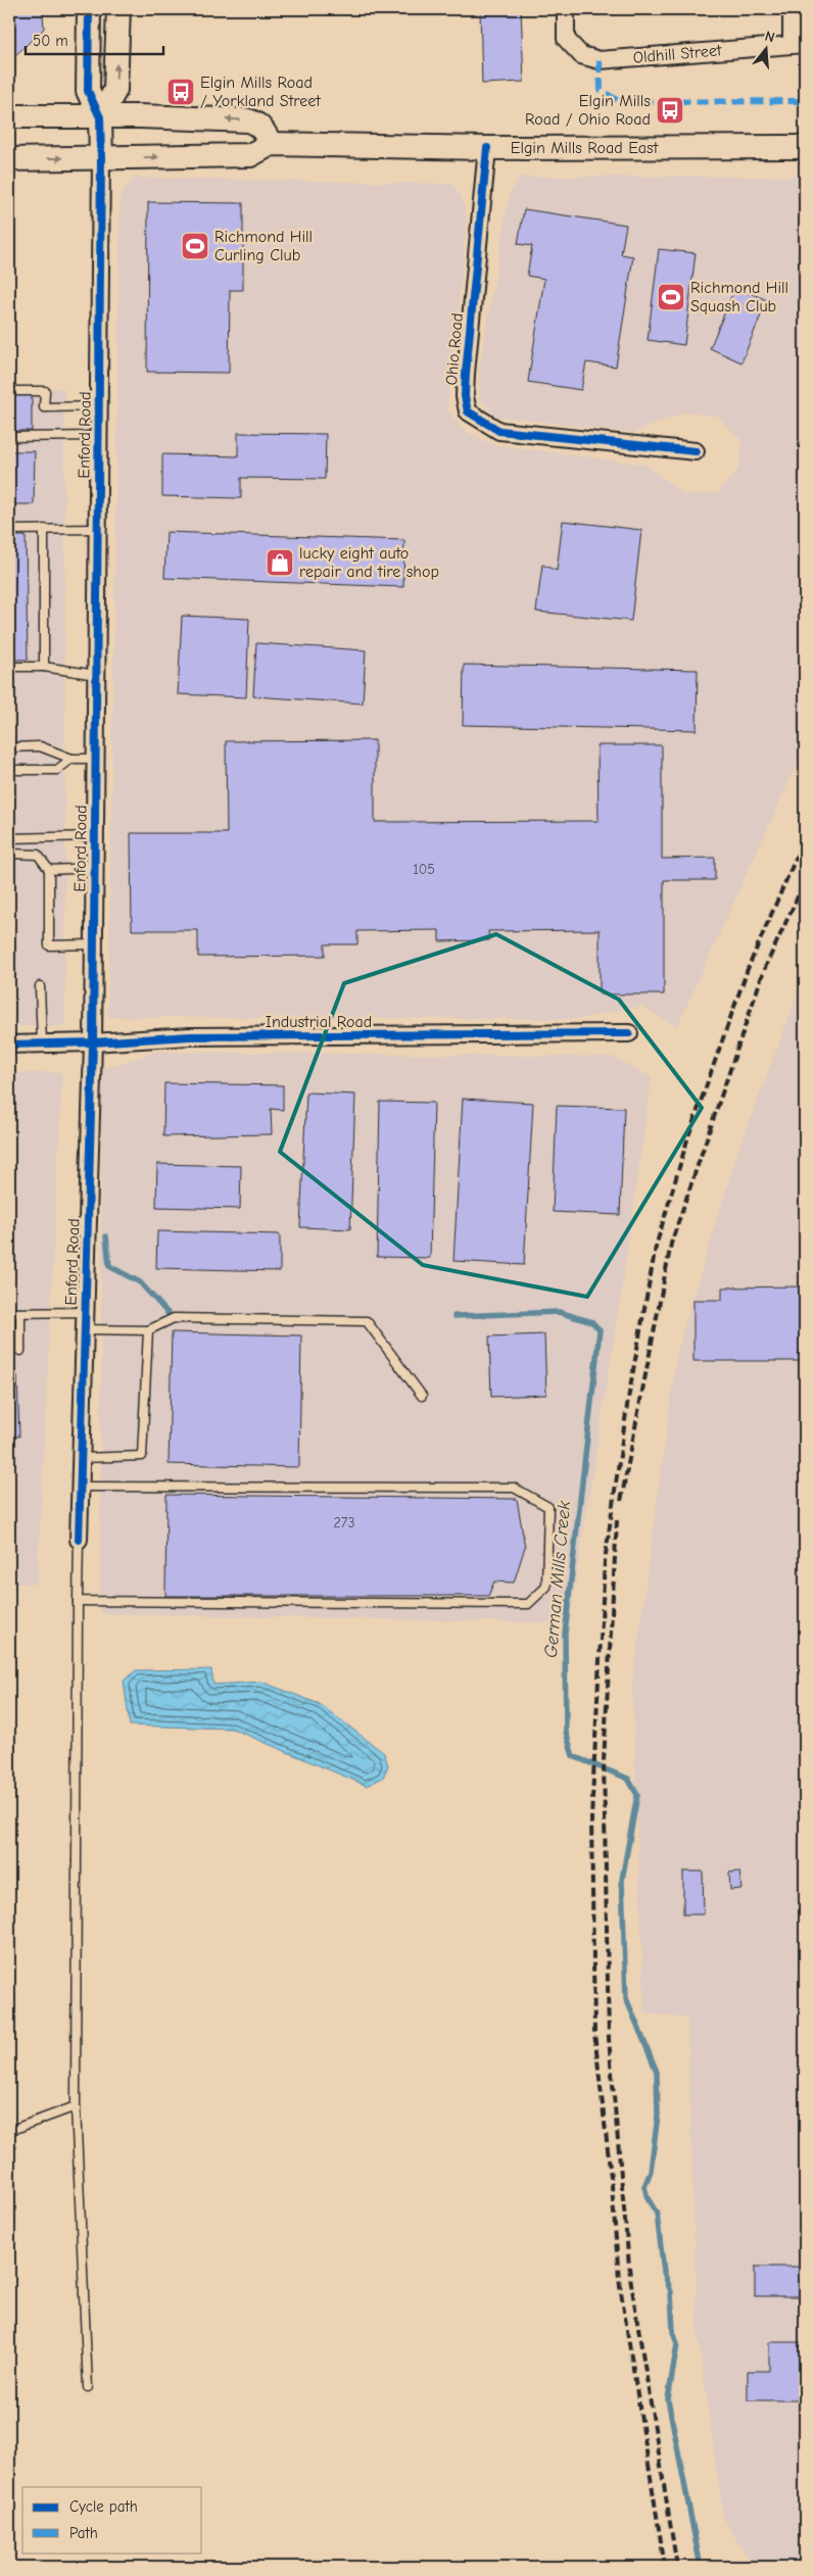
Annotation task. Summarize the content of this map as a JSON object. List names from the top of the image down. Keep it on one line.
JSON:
{"streets":{"main road":["Elgin Mills Road East"],"street":["Oldhill Street","Ohio Road","Enford Road","Industrial Road"]},"crossings":[["Elgin Mills Road East","Ohio Road"],["Elgin Mills Road East","Enford Road"],["Enford Road","Industrial Road"]],"water":["German Mills Creek"],"places":{"bus stop":["Elgin Mills Road / Yorkland Street","Elgin Mills Road / Ohio Road"],"sports":["Richmond Hill Curling Club","Richmond Hill Squash Club"],"shop":["lucky eight auto repair and tire shop"]},"house_numbers":["105","273"],"legend":["Cycle path","Path"],"scale_bar":"50 m","north":"top"}
